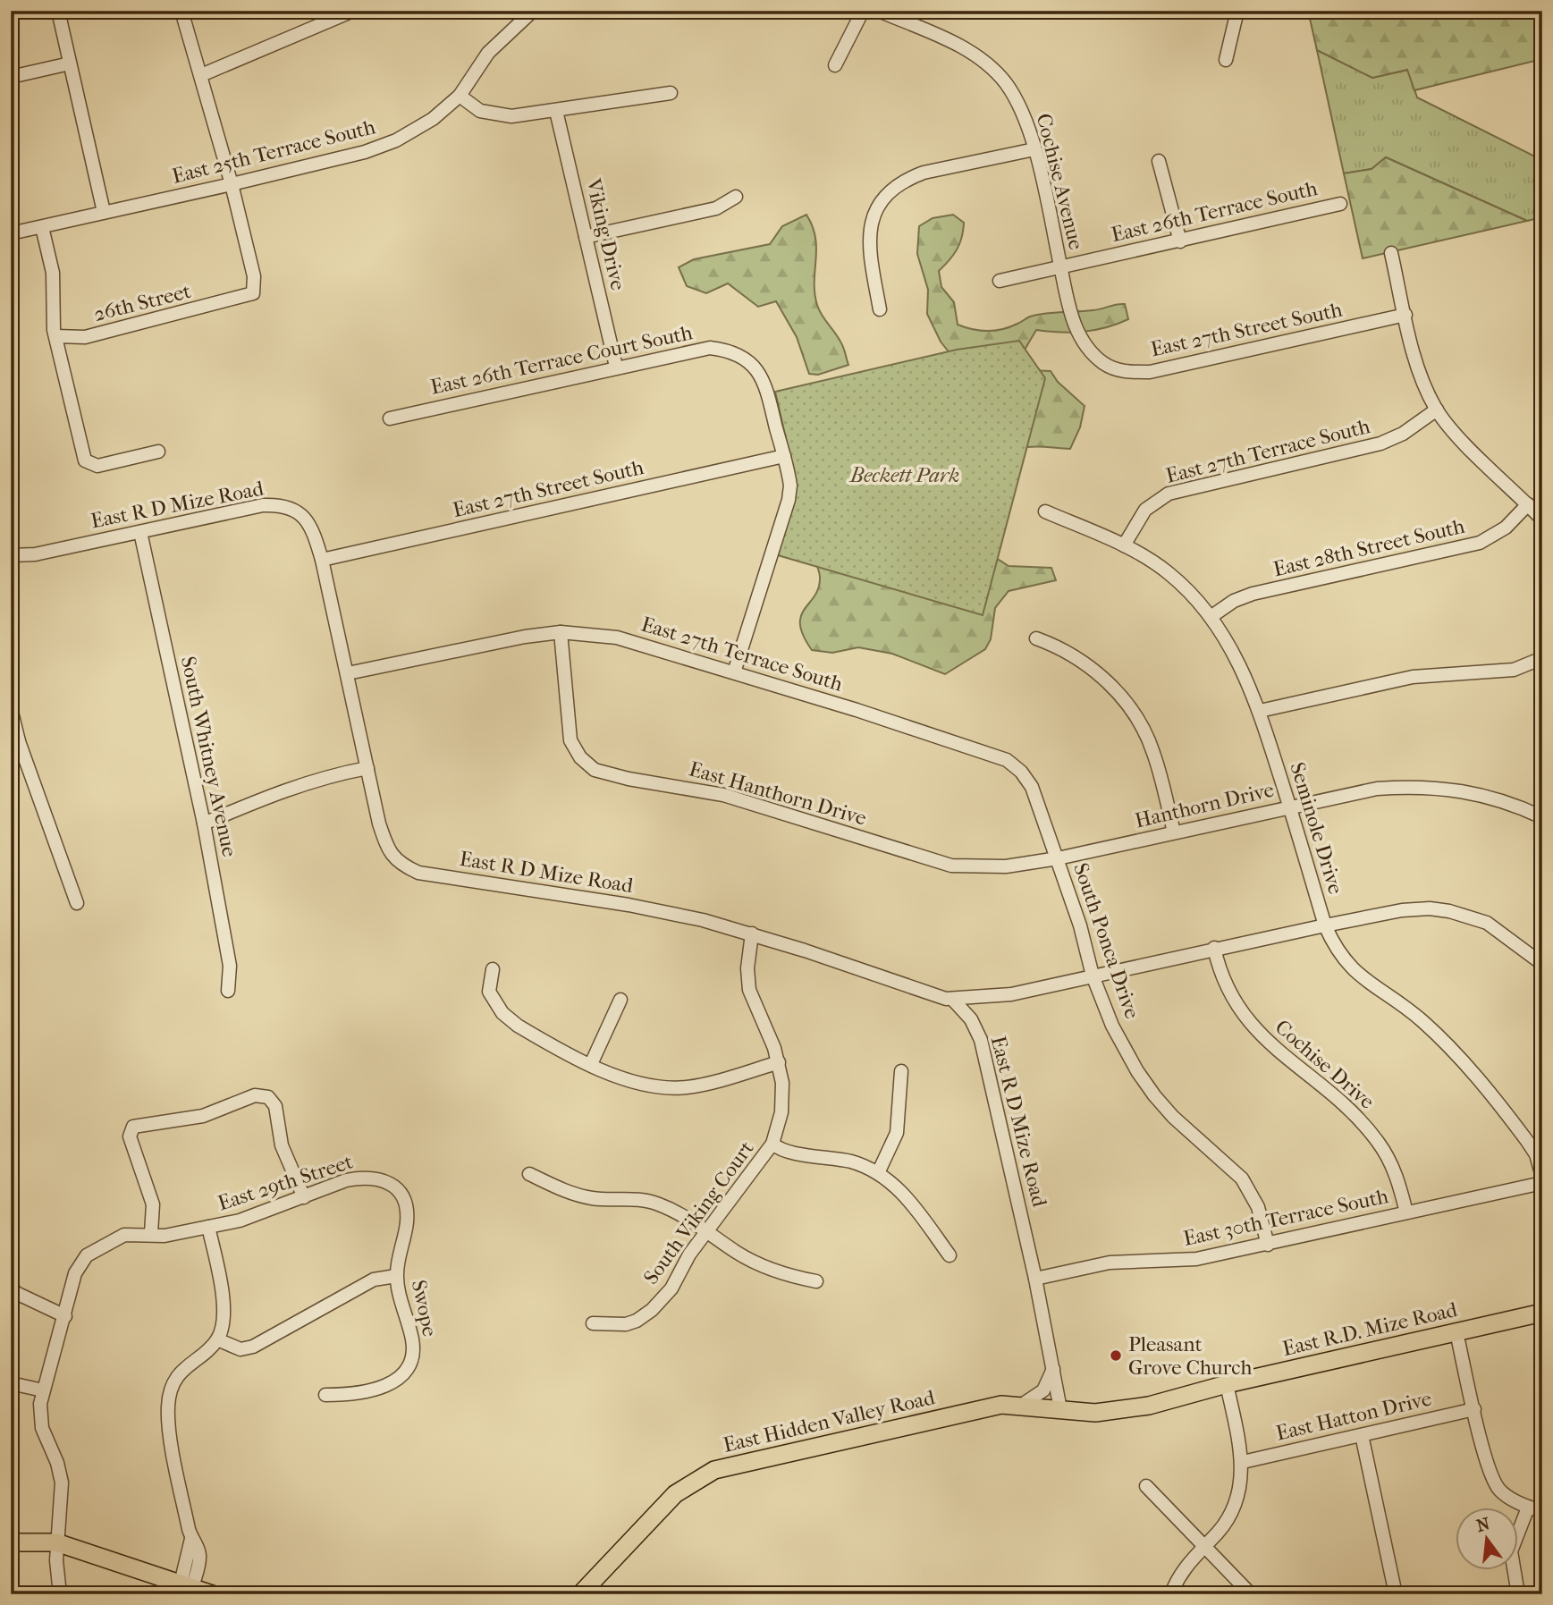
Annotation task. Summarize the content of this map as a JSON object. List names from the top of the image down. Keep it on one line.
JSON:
{"streets":{"main road":["East R.D. Mize Road","East Hidden Valley Road"],"street":["East 25th Terrace South","Cochise Avenue","East 26th Terrace South","Viking Drive","26th Street","East 27th Street South","East 26th Terrace Court South","East 27th Terrace South","East R D Mize Road","East 28th Street South","South Whitney Avenue","East Hanthorn Drive","Hanthorn Drive","Seminole Drive","South Ponca Drive","Cochise Drive","East 29th Street","South Viking Court","East 30th Terrace South","Swope","East Hatton Drive"]},"crossings":[["East 25th Terrace South","26th Street"],["Cochise Avenue","East 26th Terrace South"],["Cochise Avenue","East 27th Street South"],["Viking Drive","East 26th Terrace Court South"],["East 27th Street South","East 26th Terrace Court South"],["East 27th Street South","East R D Mize Road"],["East 26th Terrace Court South","East 27th Terrace South"],["East 27th Terrace South","East R D Mize Road"],["East 27th Terrace South","East Hanthorn Drive"],["East 27th Terrace South","Hanthorn Drive"],["East 27th Terrace South","Seminole Drive"],["East 27th Terrace South","South Ponca Drive"],["East R D Mize Road","South Whitney Avenue"],["East R D Mize Road","South Viking Court"],["East R D Mize Road","East 30th Terrace South"],["East R D Mize Road","East R.D. Mize Road"],["East R D Mize Road","East Hidden Valley Road"],["East 28th Street South","Seminole Drive"],["East Hanthorn Drive","Hanthorn Drive"],["East Hanthorn Drive","South Ponca Drive"],["Hanthorn Drive","Seminole Drive"],["Hanthorn Drive","South Ponca Drive"],["South Ponca Drive","East 30th Terrace South"],["Cochise Drive","East 30th Terrace South"],["East 29th Street","Swope"],["East R.D. Mize Road","East Hidden Valley Road"]],"parks":["Beckett Park"],"places":["Pleasant Grove Church"],"north":"top"}
